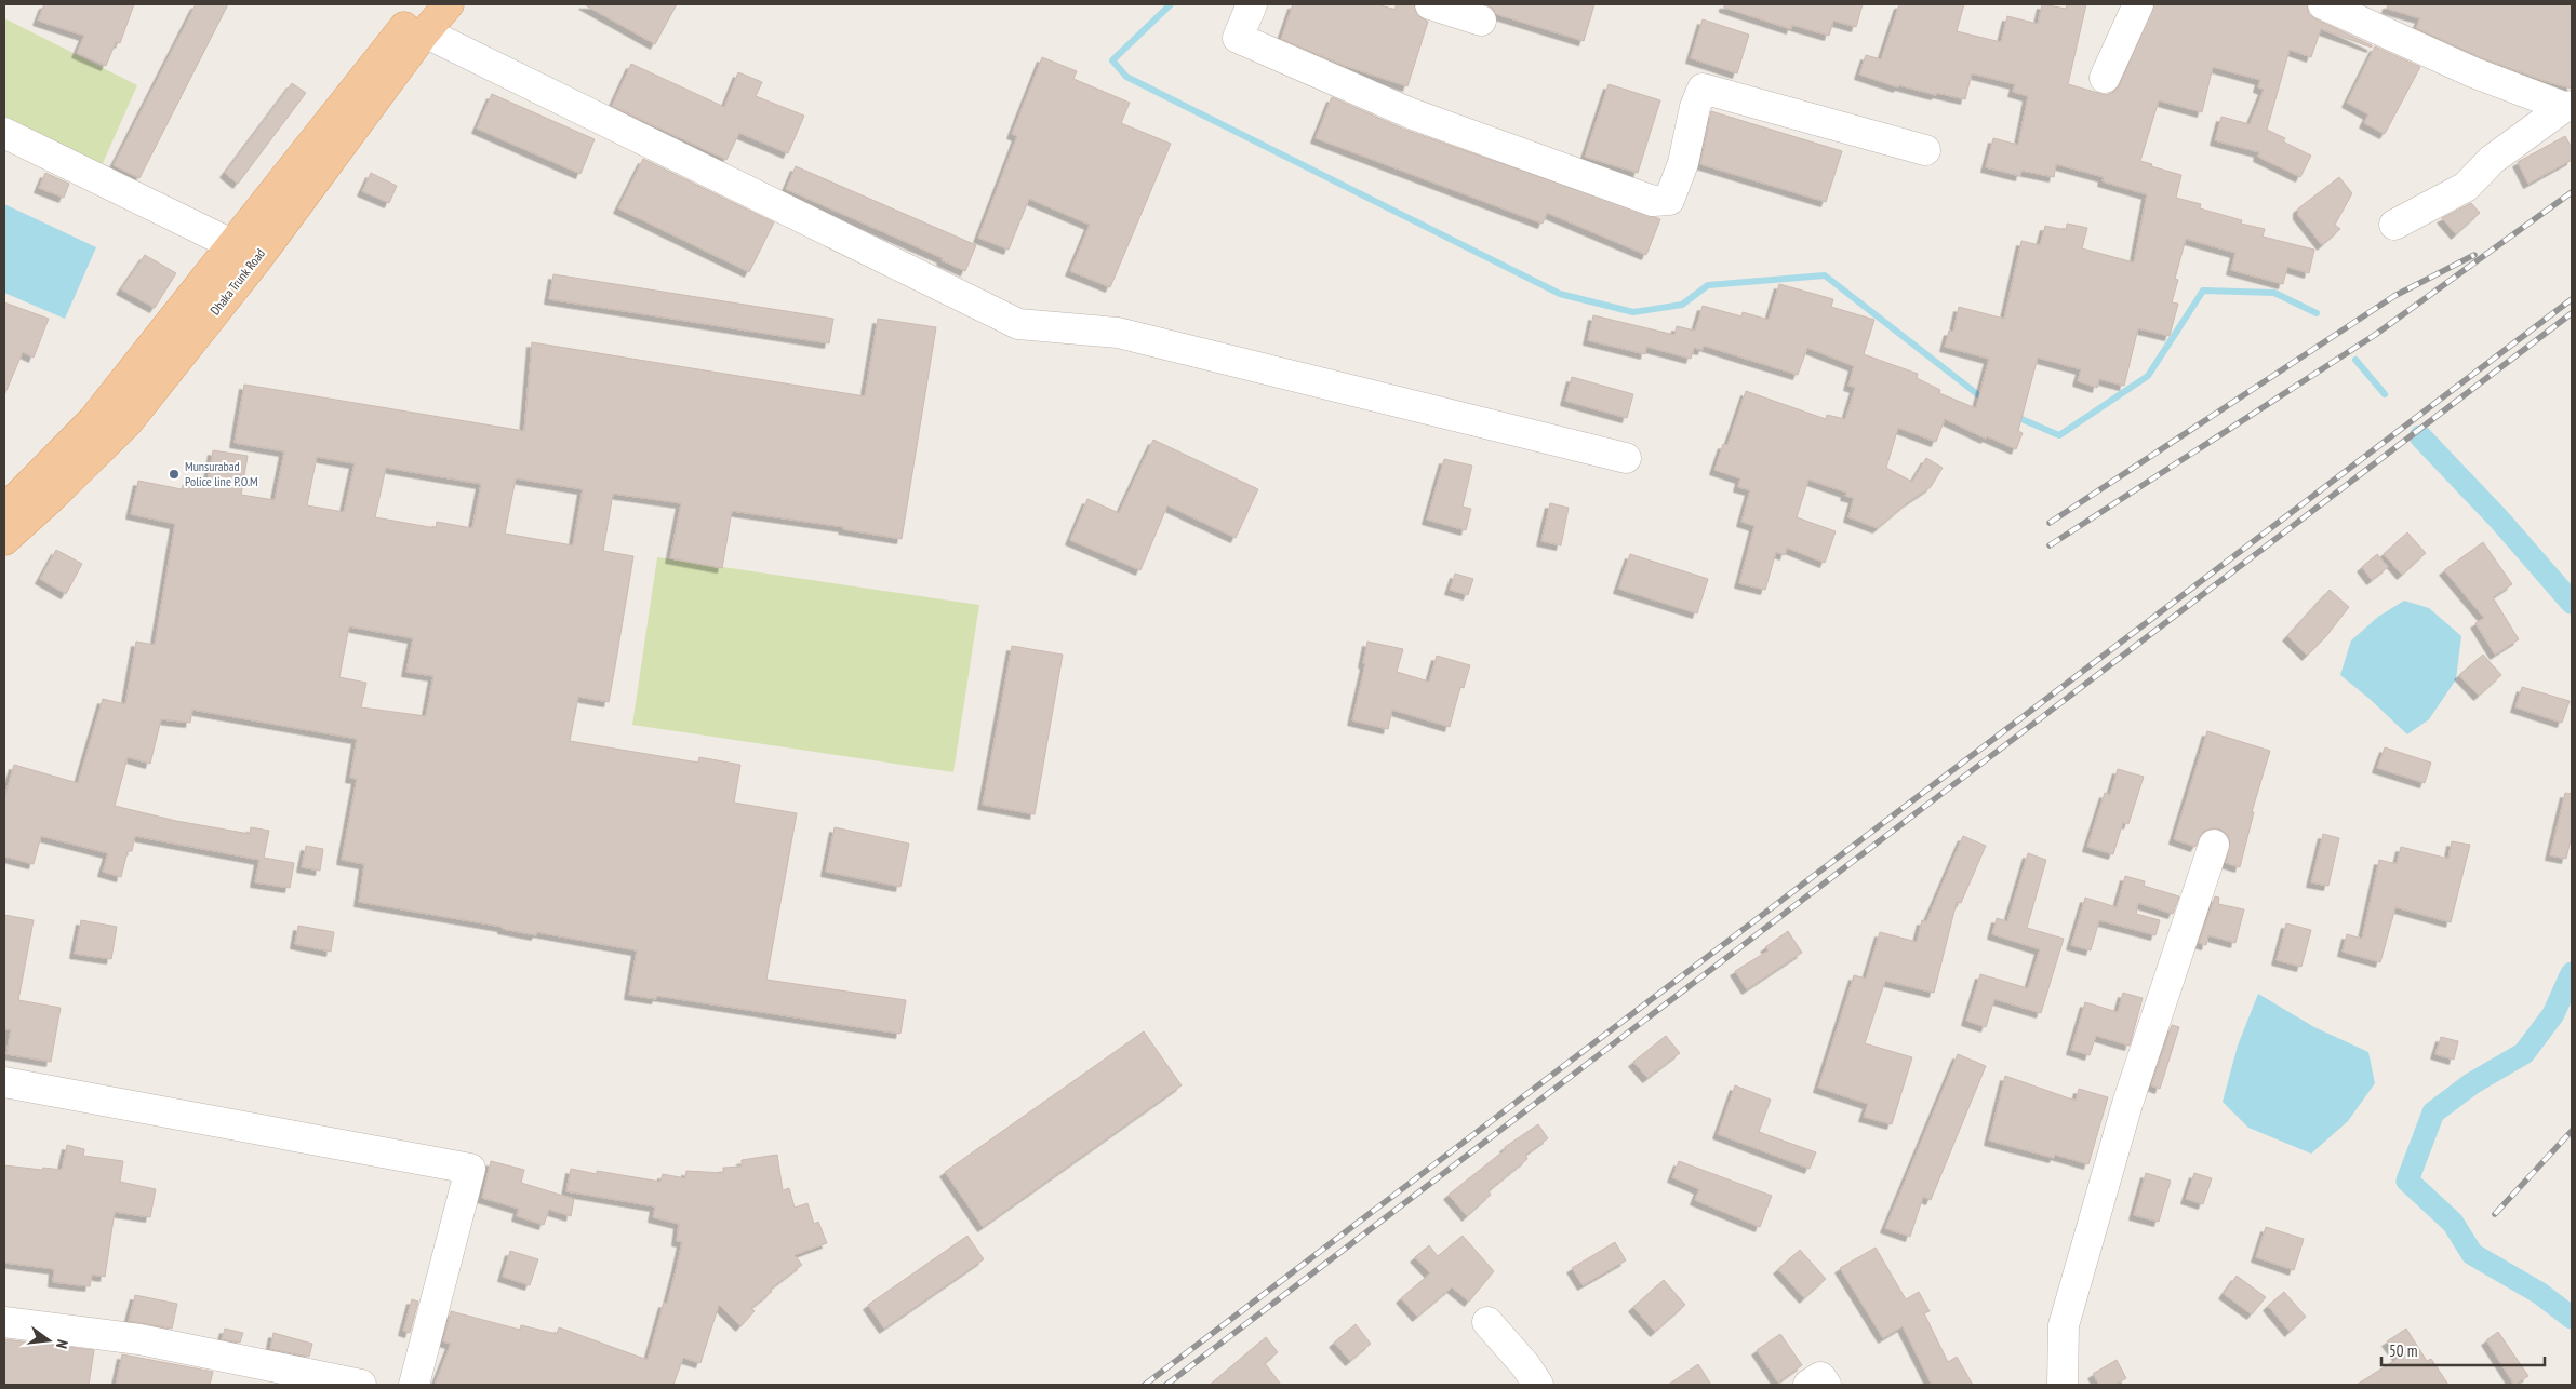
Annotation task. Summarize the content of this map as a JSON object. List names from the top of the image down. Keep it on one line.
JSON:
{"streets":{"main road":["Dhaka Trunk Road"]},"places":["Munsurabad Police line P.O.M"],"scale_bar":"50 m","north":"right"}
